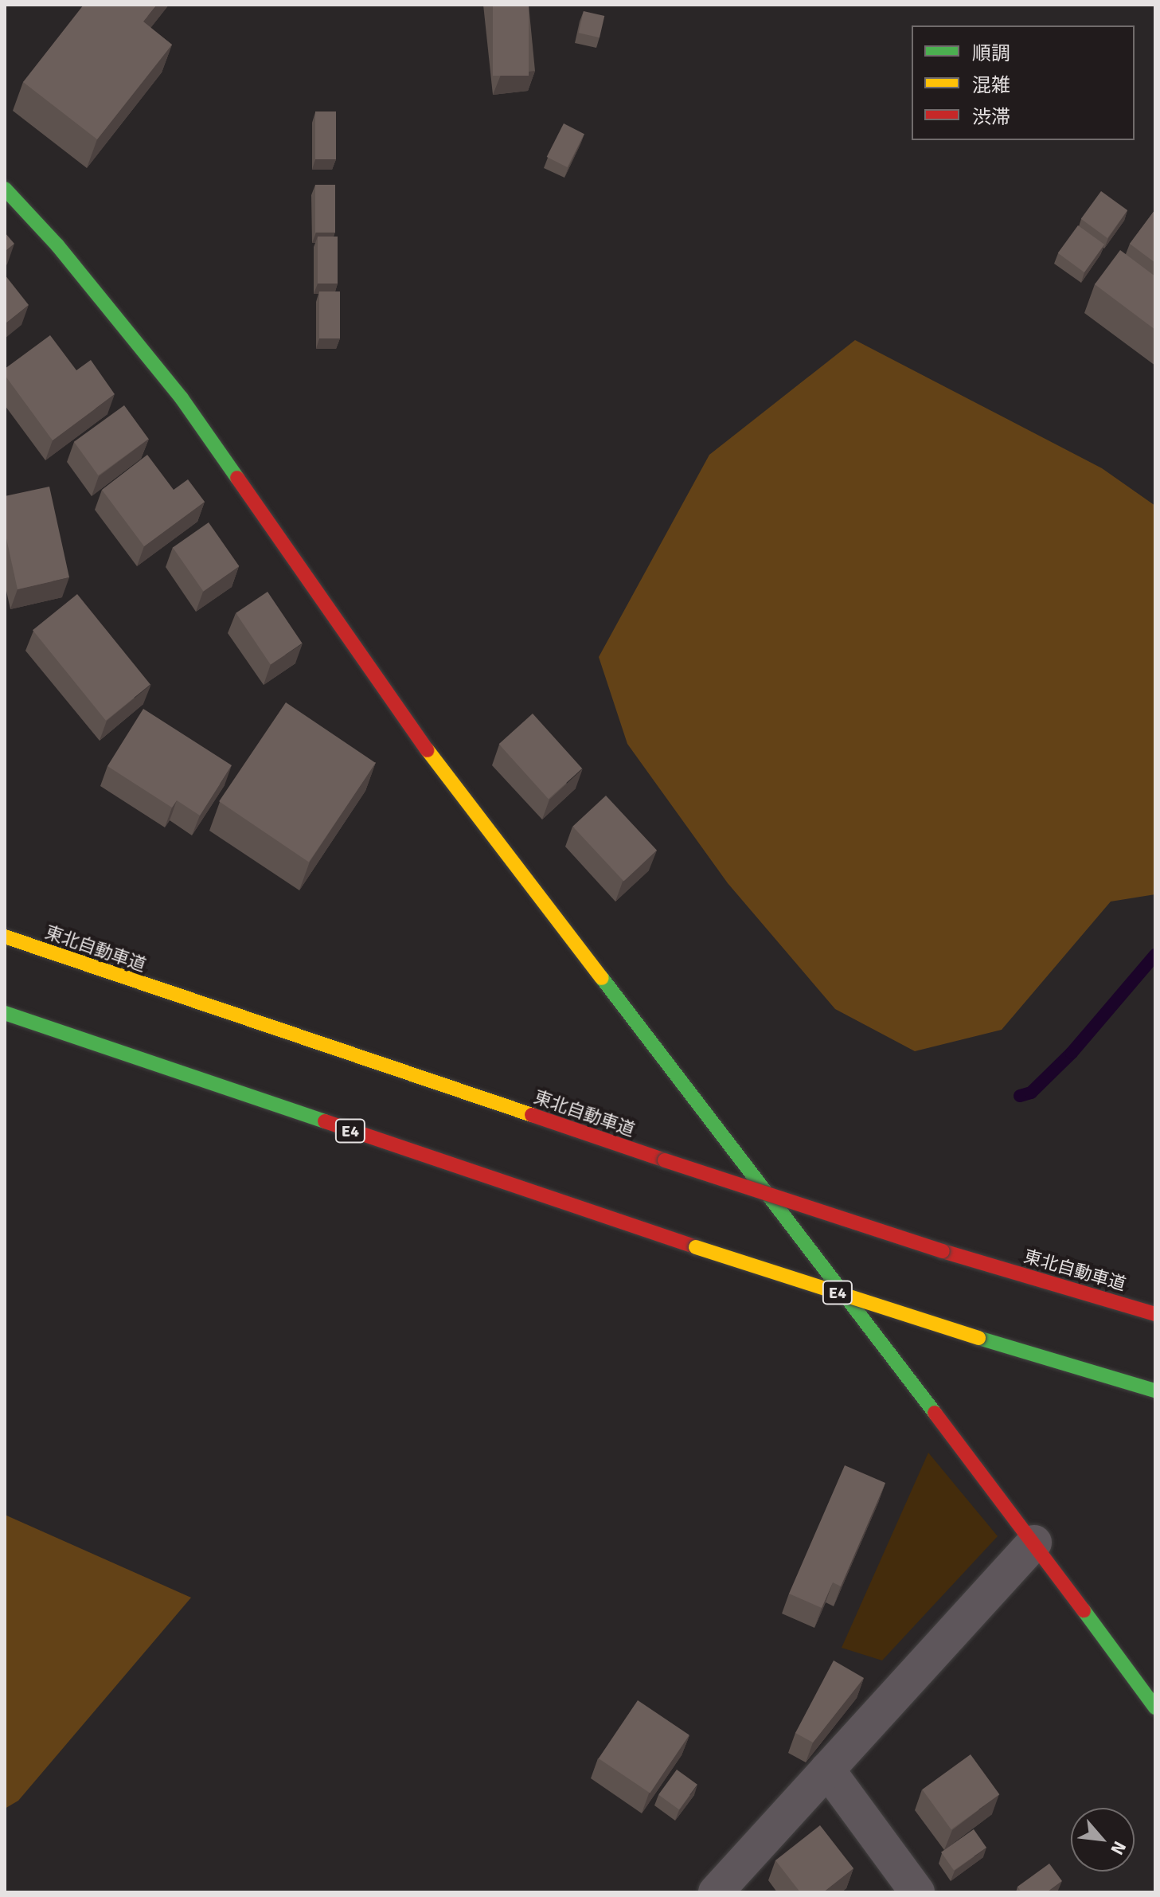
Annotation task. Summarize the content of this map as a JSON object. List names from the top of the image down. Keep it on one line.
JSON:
{"streets":{"main road":["東北自動車道","E4"]},"legend":["順調","混雑","渋滞"],"north":"bottom right"}
